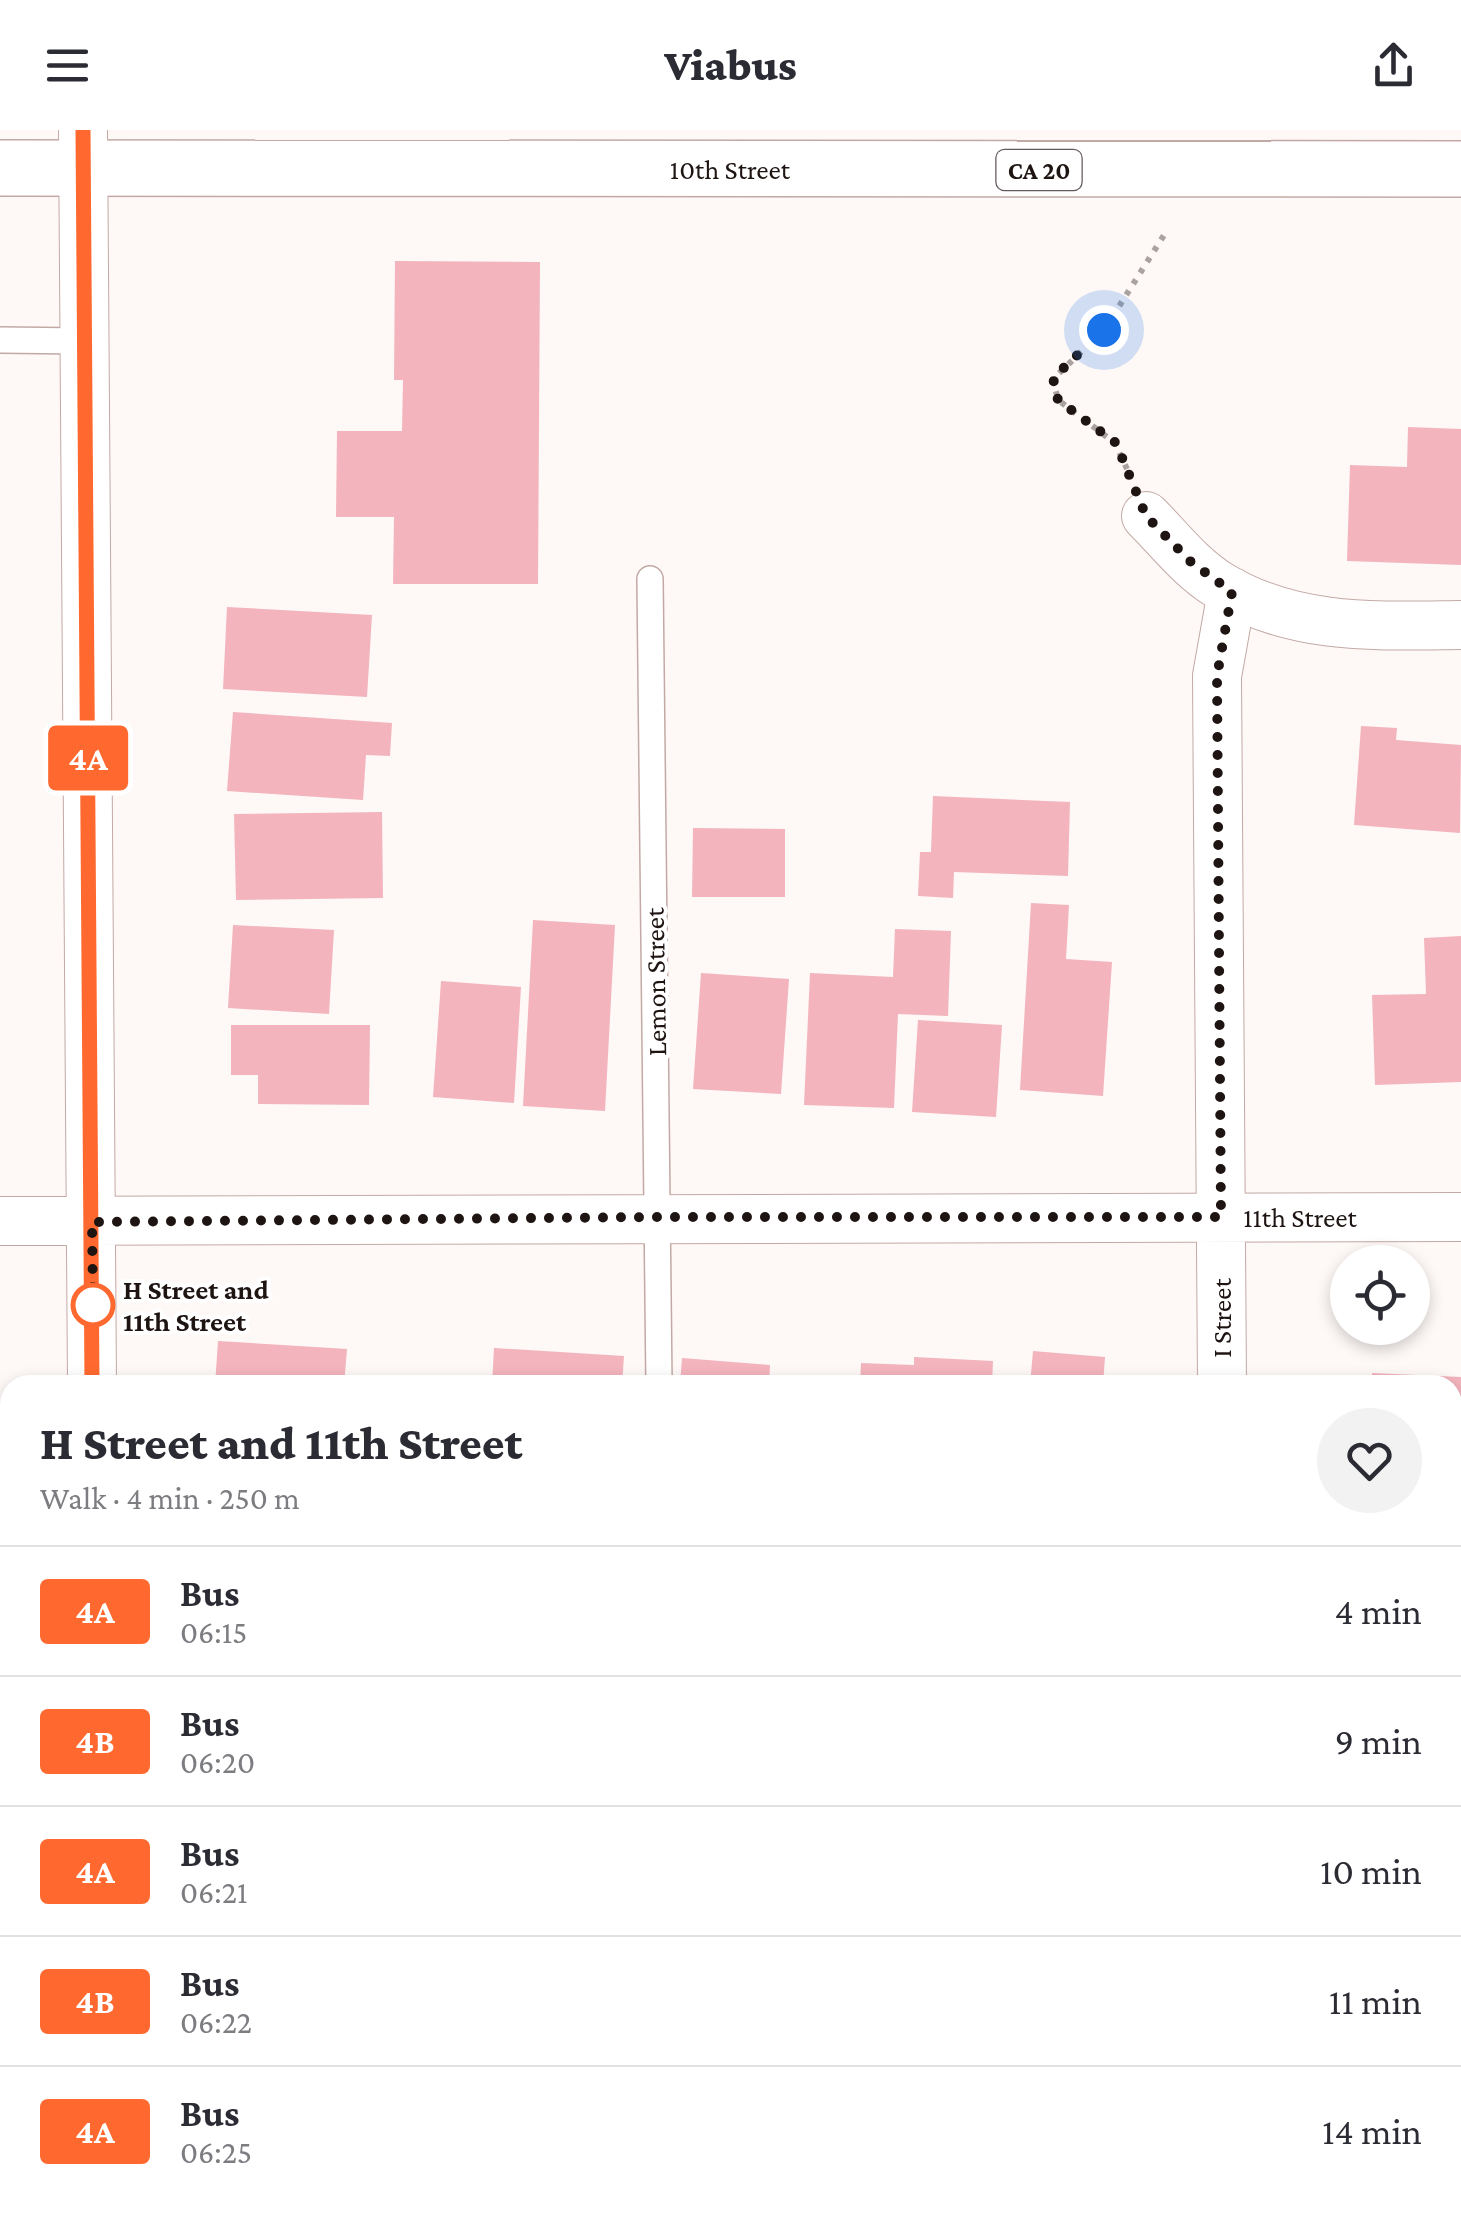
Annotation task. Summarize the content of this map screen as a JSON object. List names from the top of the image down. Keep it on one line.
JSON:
{"streets":{"highway":["10th Street","CA 20"],"street":["11th Street","I Street"],"lane":["Lemon Street"]},"crossings":[["Lemon Street","11th Street"],["11th Street","I Street"]],"places":["H Street and 11th Street"],"lines":["bus line 4A"],"page":{"header":"Viabus","on_map":"4A","heading":["H Street and 11th Street","Walk · 4 min · 250 m"],"list":[{"mark":"4A","name":"Bus","note":"06:15","value":"4 min"},{"mark":"4B","name":"Bus","note":"06:20","value":"9 min"},{"mark":"4A","name":"Bus","note":"06:21","value":"10 min"},{"mark":"4B","name":"Bus","note":"06:22","value":"11 min"},{"mark":"4A","name":"Bus","note":"06:25","value":"14 min"}]}}
